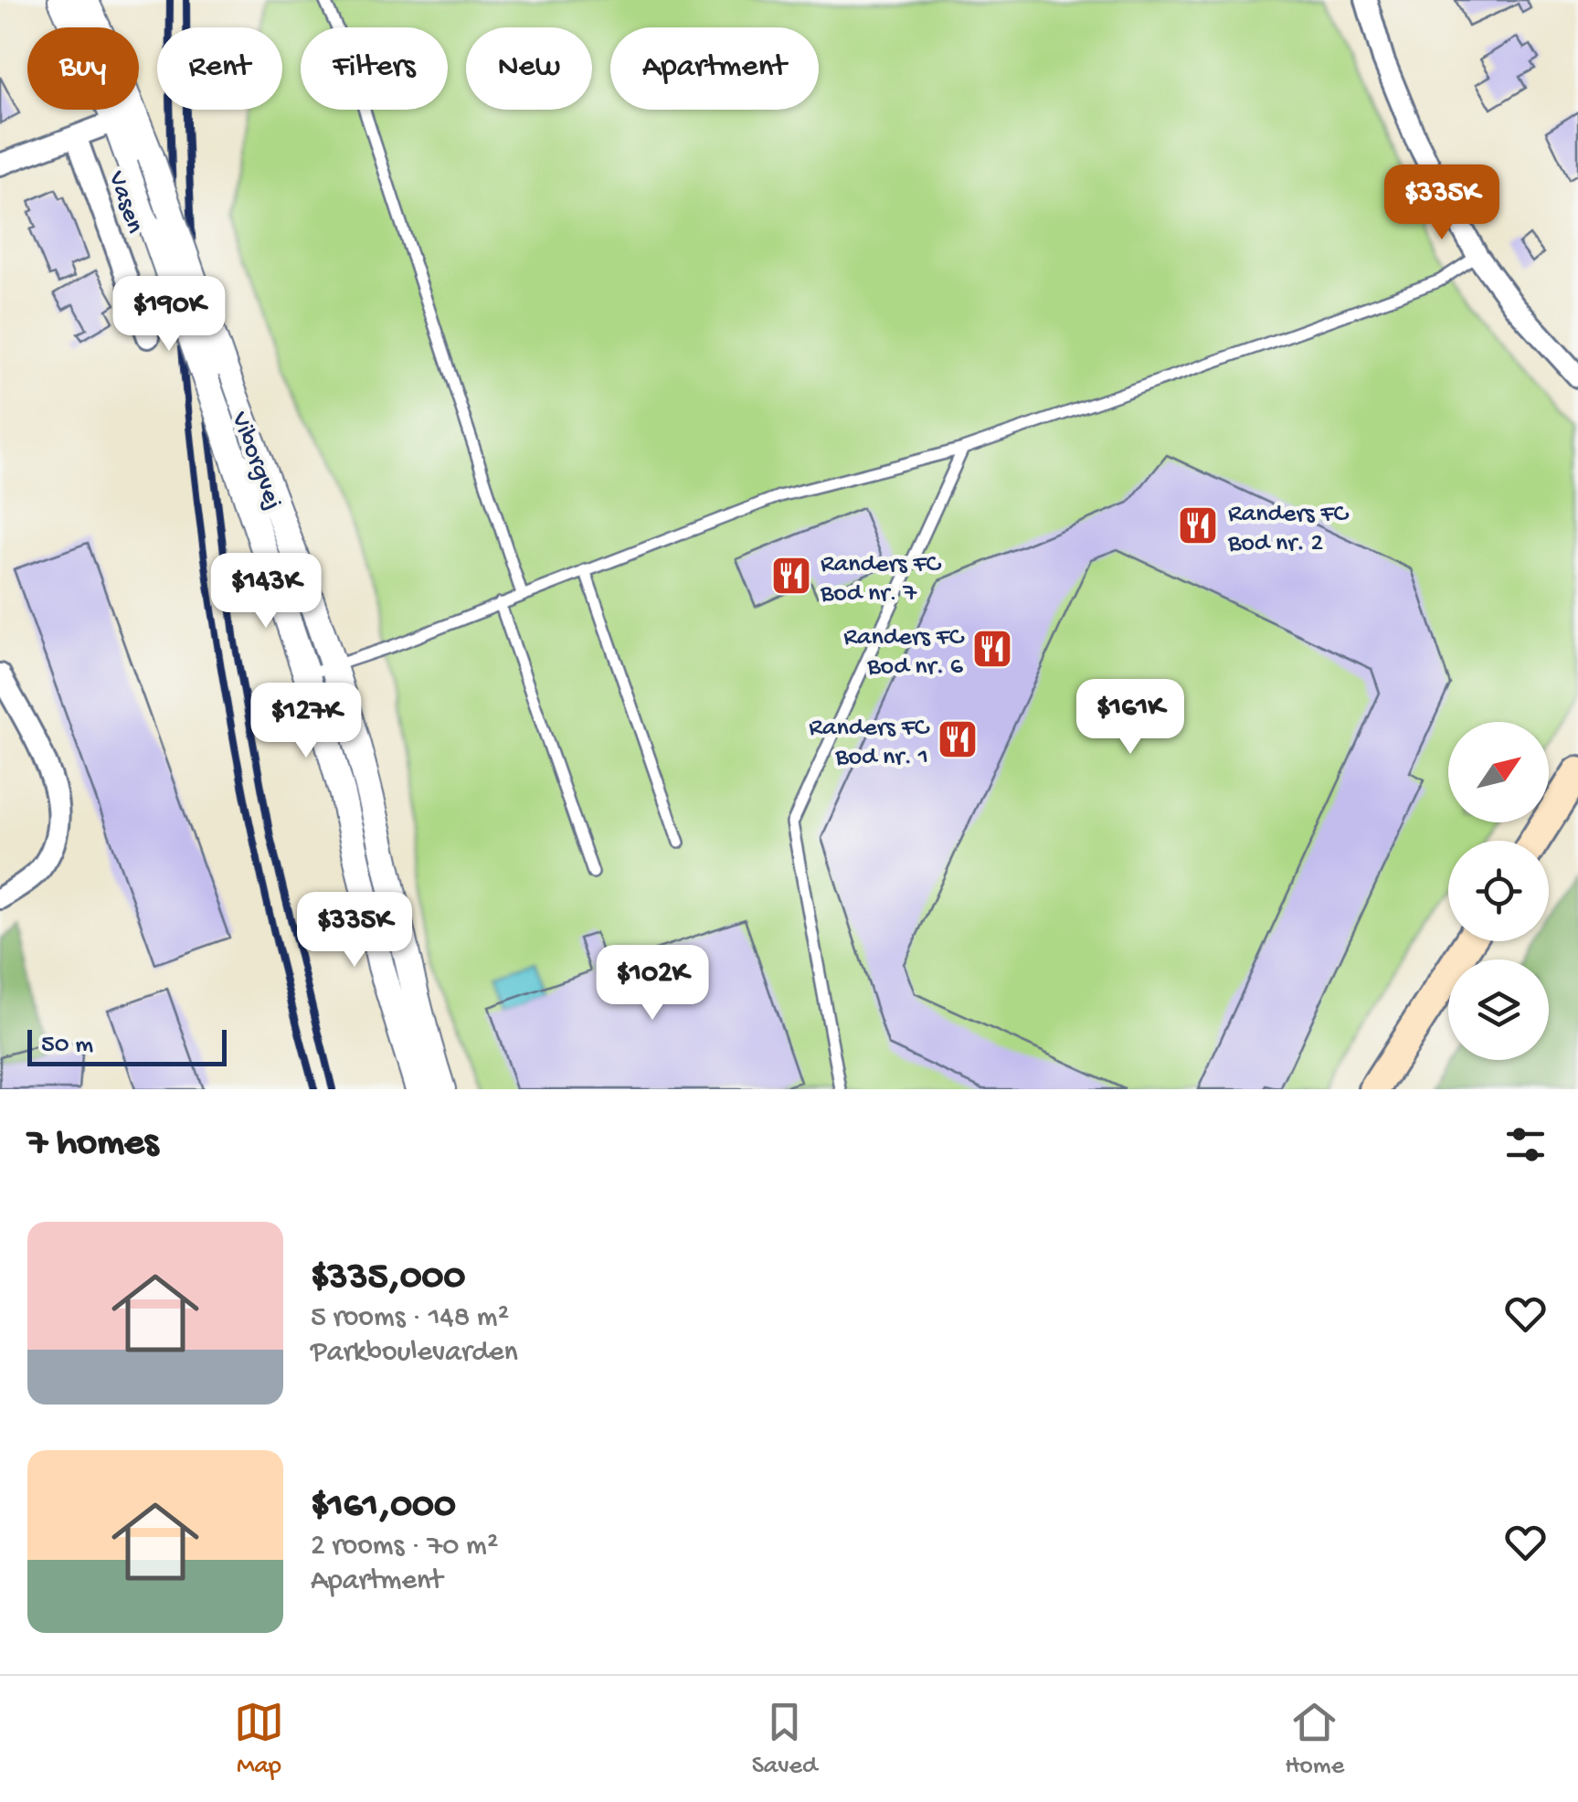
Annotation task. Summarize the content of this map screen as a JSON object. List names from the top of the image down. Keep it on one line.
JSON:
{"streets":{"street":["Vasen","Viborgvej"]},"places":{"restaurant":["Randers FC Bod nr. 2","Randers FC Bod nr. 7","Randers FC Bod nr. 6","Randers FC Bod nr. 1"]},"scale_bar":"50 m","north":"top right","page":{"chip":["Buy","Rent","Filters","New","Apartment"],"price":["$335K","$190K","$143K","$161K","$127K","$335K","$102K"],"scale":"50 m","heading":"7 homes","list":[{"name":"$335,000","note":"5 rooms · 148 m² · Parkboulevarden"},{"name":"$161,000","note":"2 rooms · 70 m² · Apartment"}],"tabs":["Map","Saved","Home"]}}
